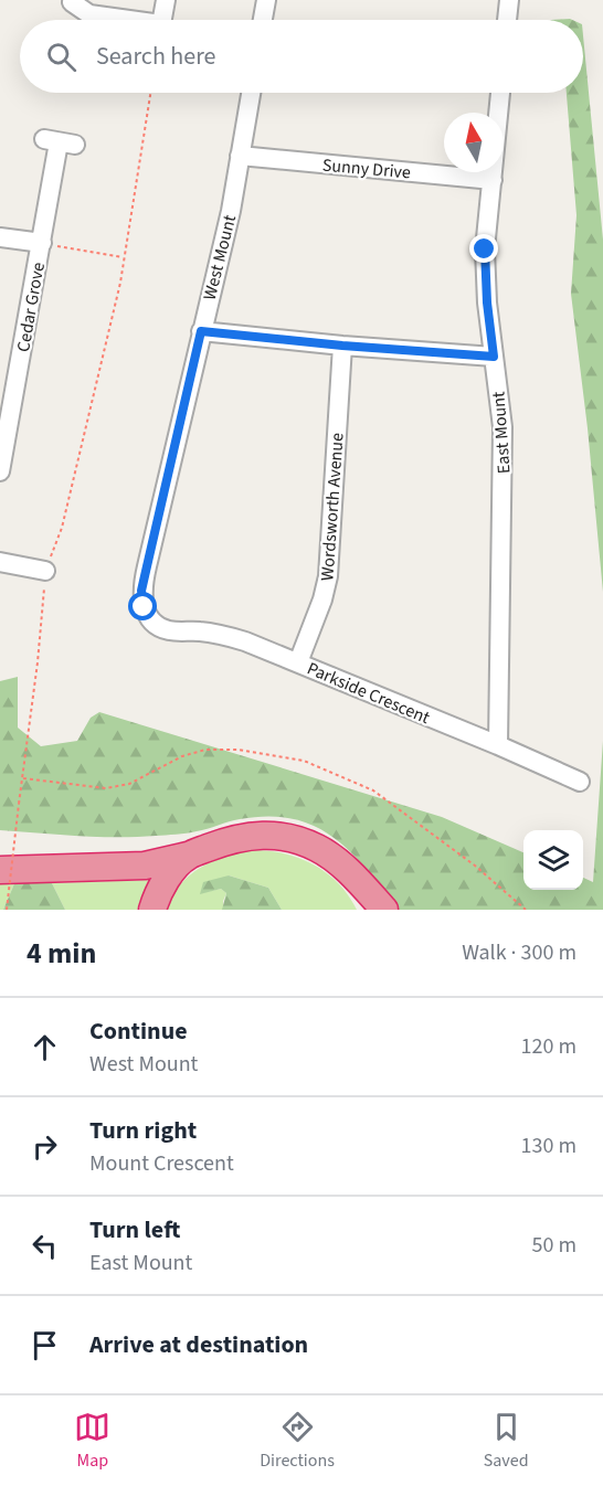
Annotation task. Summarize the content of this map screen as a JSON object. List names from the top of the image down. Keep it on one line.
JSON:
{"streets":{"street":["Sunny Drive","West Mount","Cedar Grove","East Mount","Wordsworth Avenue","Parkside Crescent"]},"crossings":[["Sunny Drive","West Mount"],["Sunny Drive","East Mount"],["West Mount","Parkside Crescent"],["East Mount","Parkside Crescent"],["Wordsworth Avenue","Parkside Crescent"]],"north":"top","page":{"search":"Search here","heading":["4 min","Walk · 300 m"],"list":[["Continue","West Mount","120 m"],["Turn right","Mount Crescent","130 m"],["Turn left","East Mount","50 m"],"Arrive at destination"],"nav":["Map","Directions","Saved"]}}
